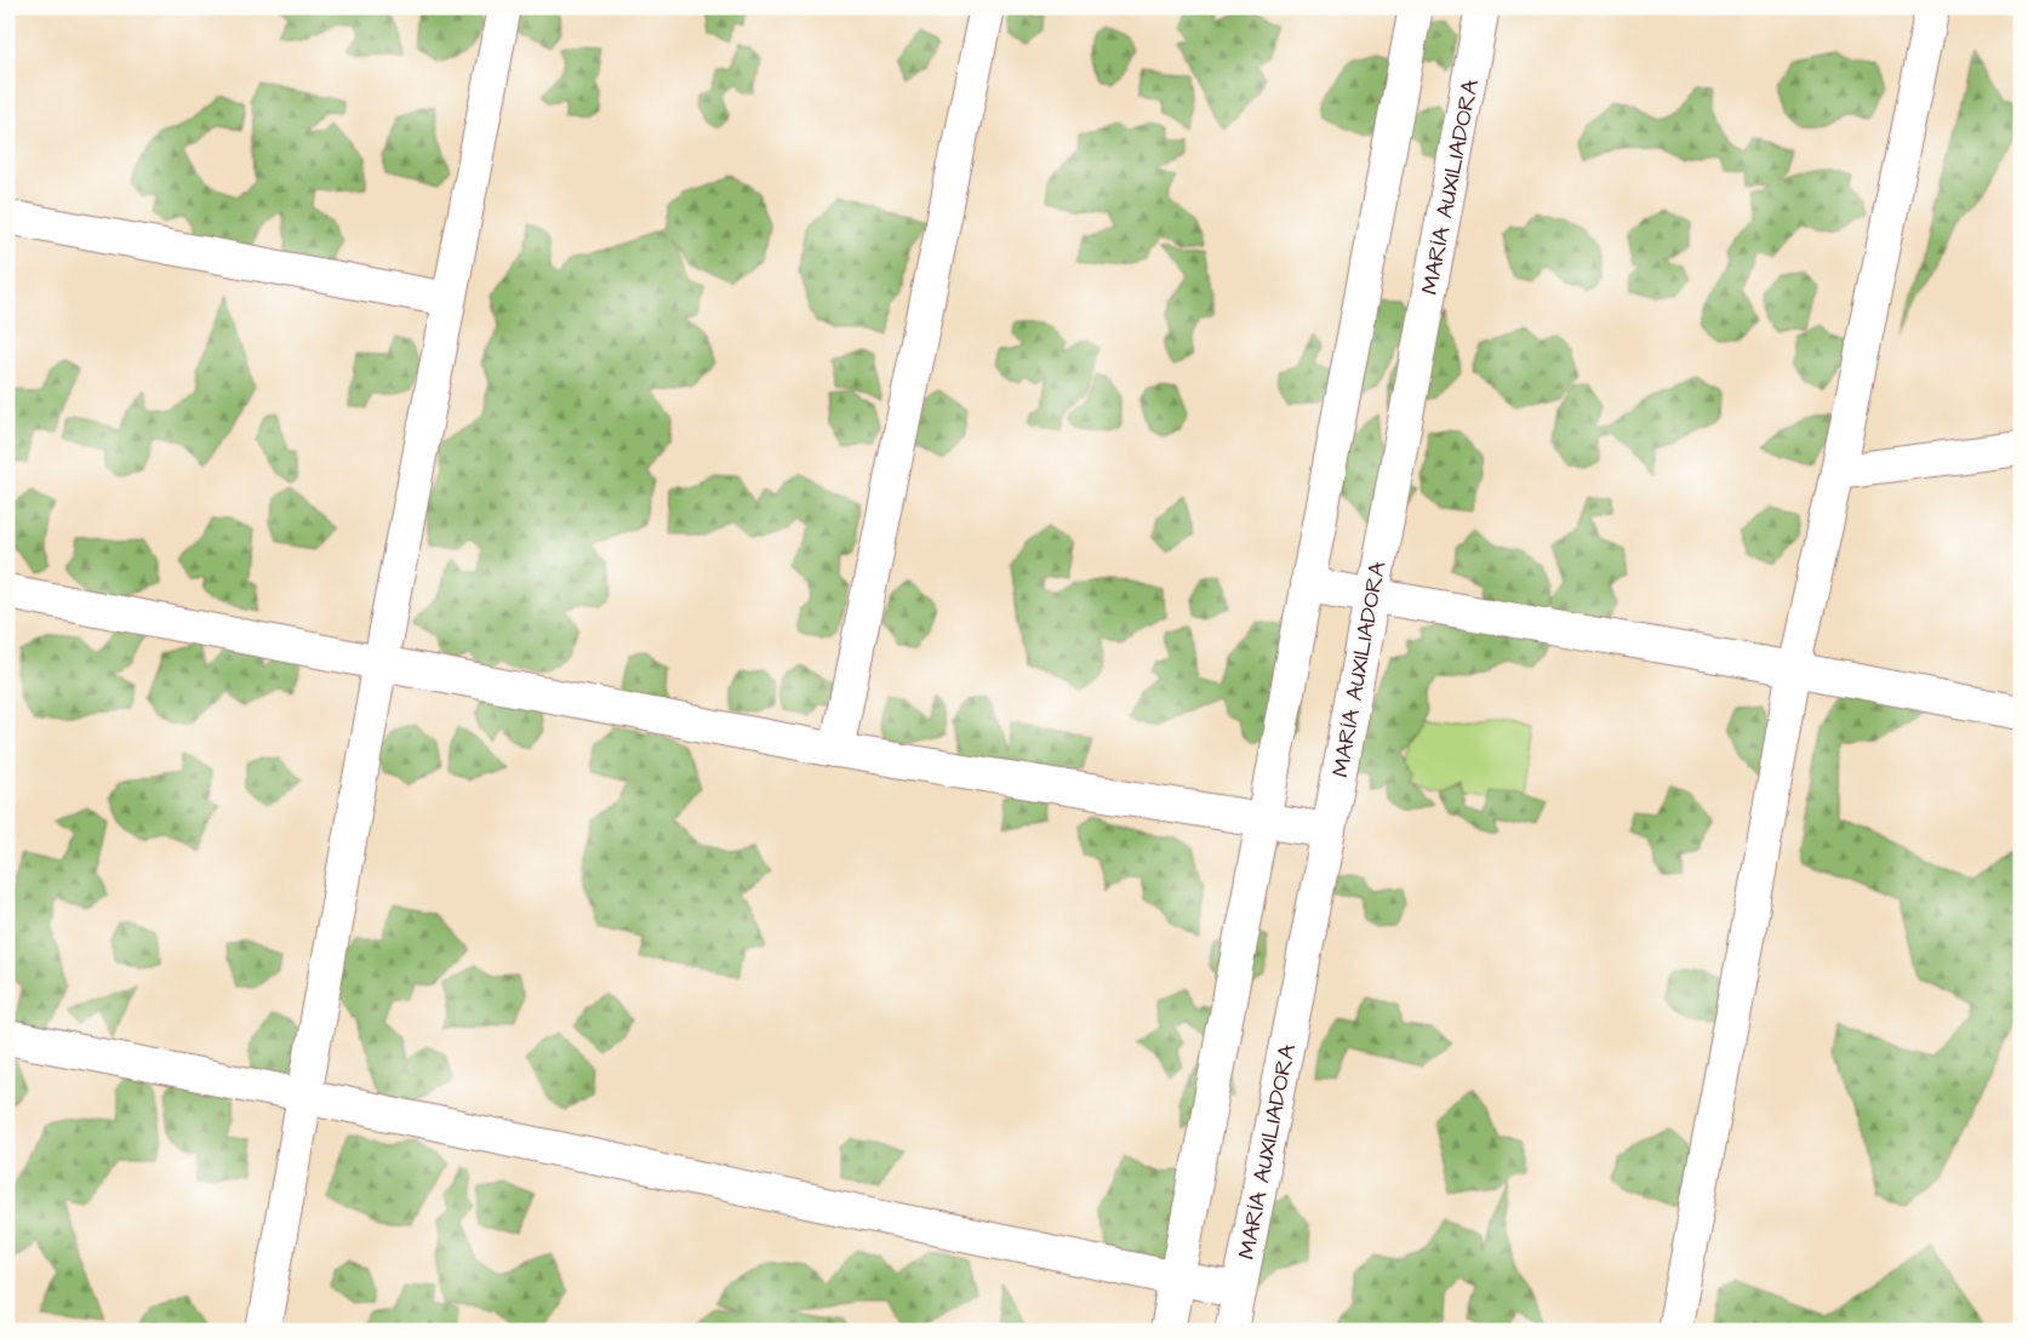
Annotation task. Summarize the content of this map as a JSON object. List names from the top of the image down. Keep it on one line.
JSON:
{"streets":{"street":["MARÍA AUXILIADORA"]}}
